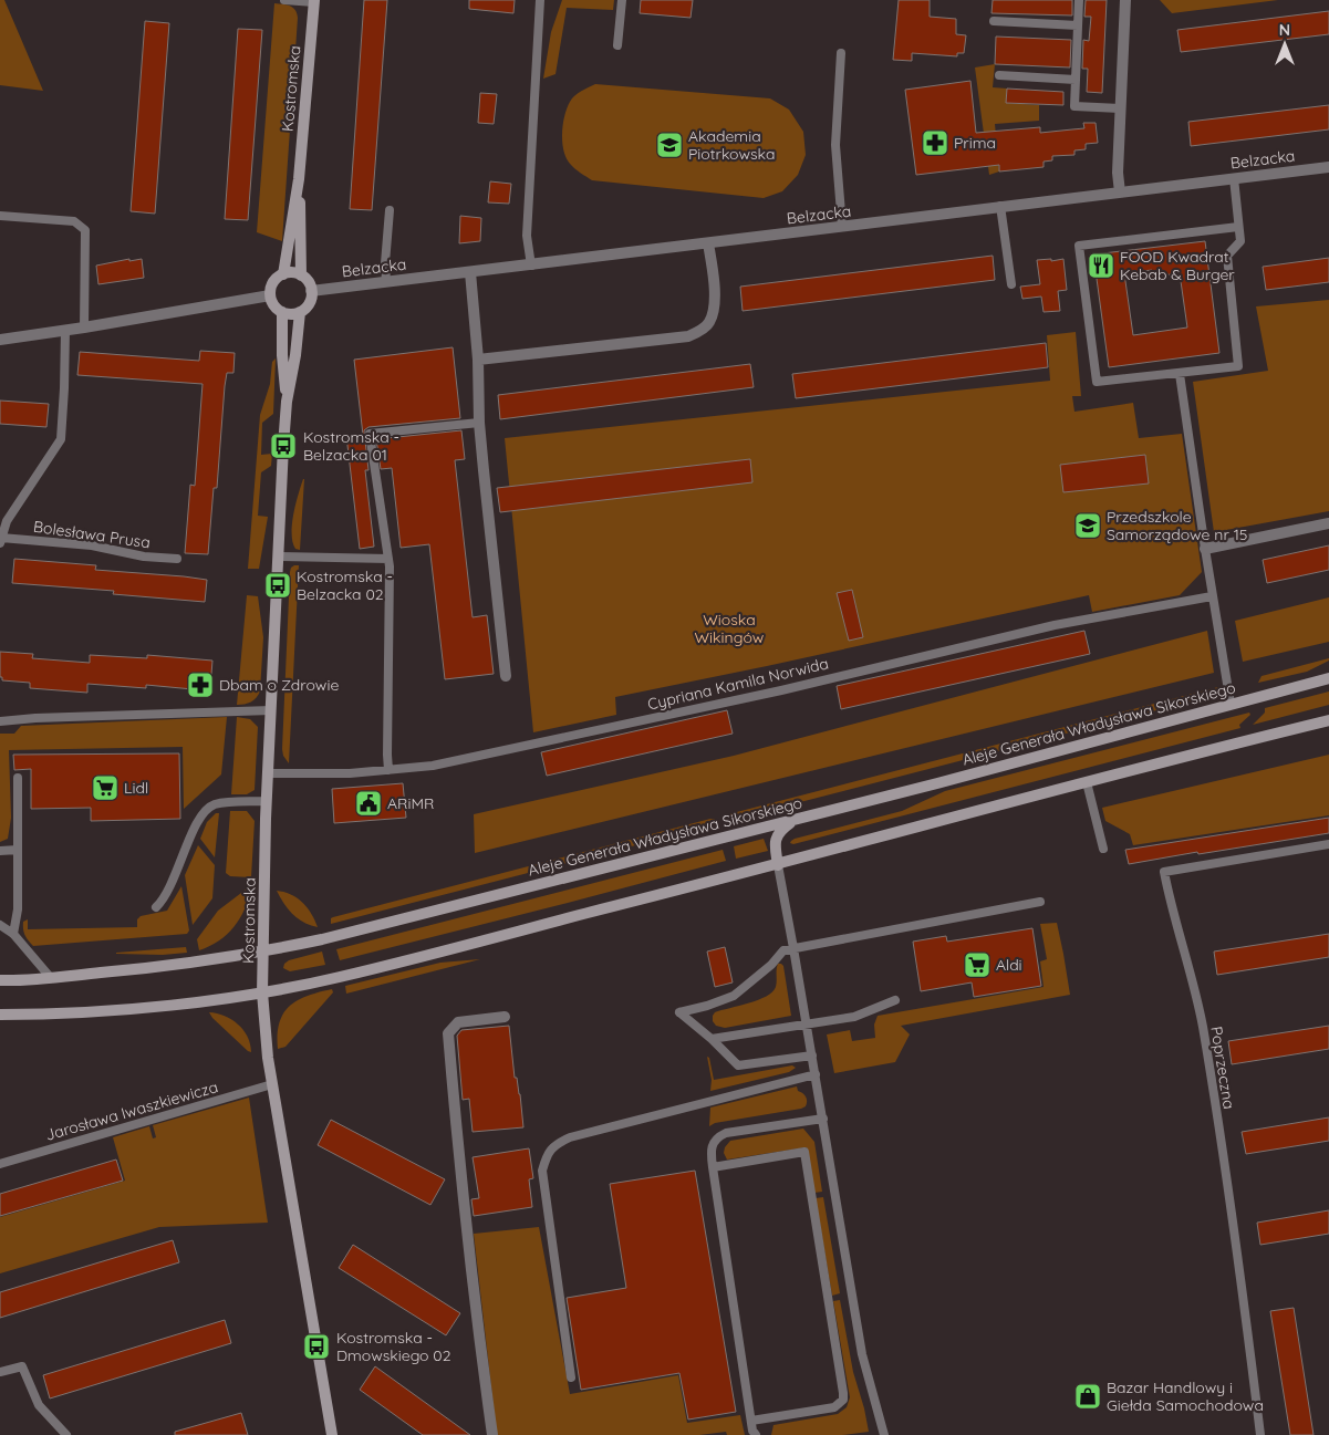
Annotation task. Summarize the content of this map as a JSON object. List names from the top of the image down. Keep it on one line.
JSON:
{"streets":{"main road":["Kostromska","Aleje Generała Władysława Sikorskiego"],"street":["Belzacka"],"lane":["Bolesława Prusa","Cypriana Kamila Norwida","Poprzeczna","Jarosława Iwaszkiewicza"]},"crossings":[["Kostromska","Belzacka"],["Kostromska","Cypriana Kamila Norwida"],["Kostromska","Aleje Generała Władysława Sikorskiego"],["Kostromska","Jarosława Iwaszkiewicza"]],"parks":["Wioska Wikingów"],"places":{"pharmacy":["Prima","Dbam o Zdrowie"],"school or university":["Akademia Piotrkowska","Przedszkole Samorządowe nr 15"],"restaurant":["FOOD Kwadrat Kebab & Burger"],"bus stop":["Kostromska - Belzacka 01","Kostromska - Belzacka 02","Kostromska - Dmowskiego 02"],"supermarket":["Lidl","Aldi"],"public building":["ARiMR"],"shop":["Bazar Handlowy i Giełda Samochodowa"]},"north":"top"}
